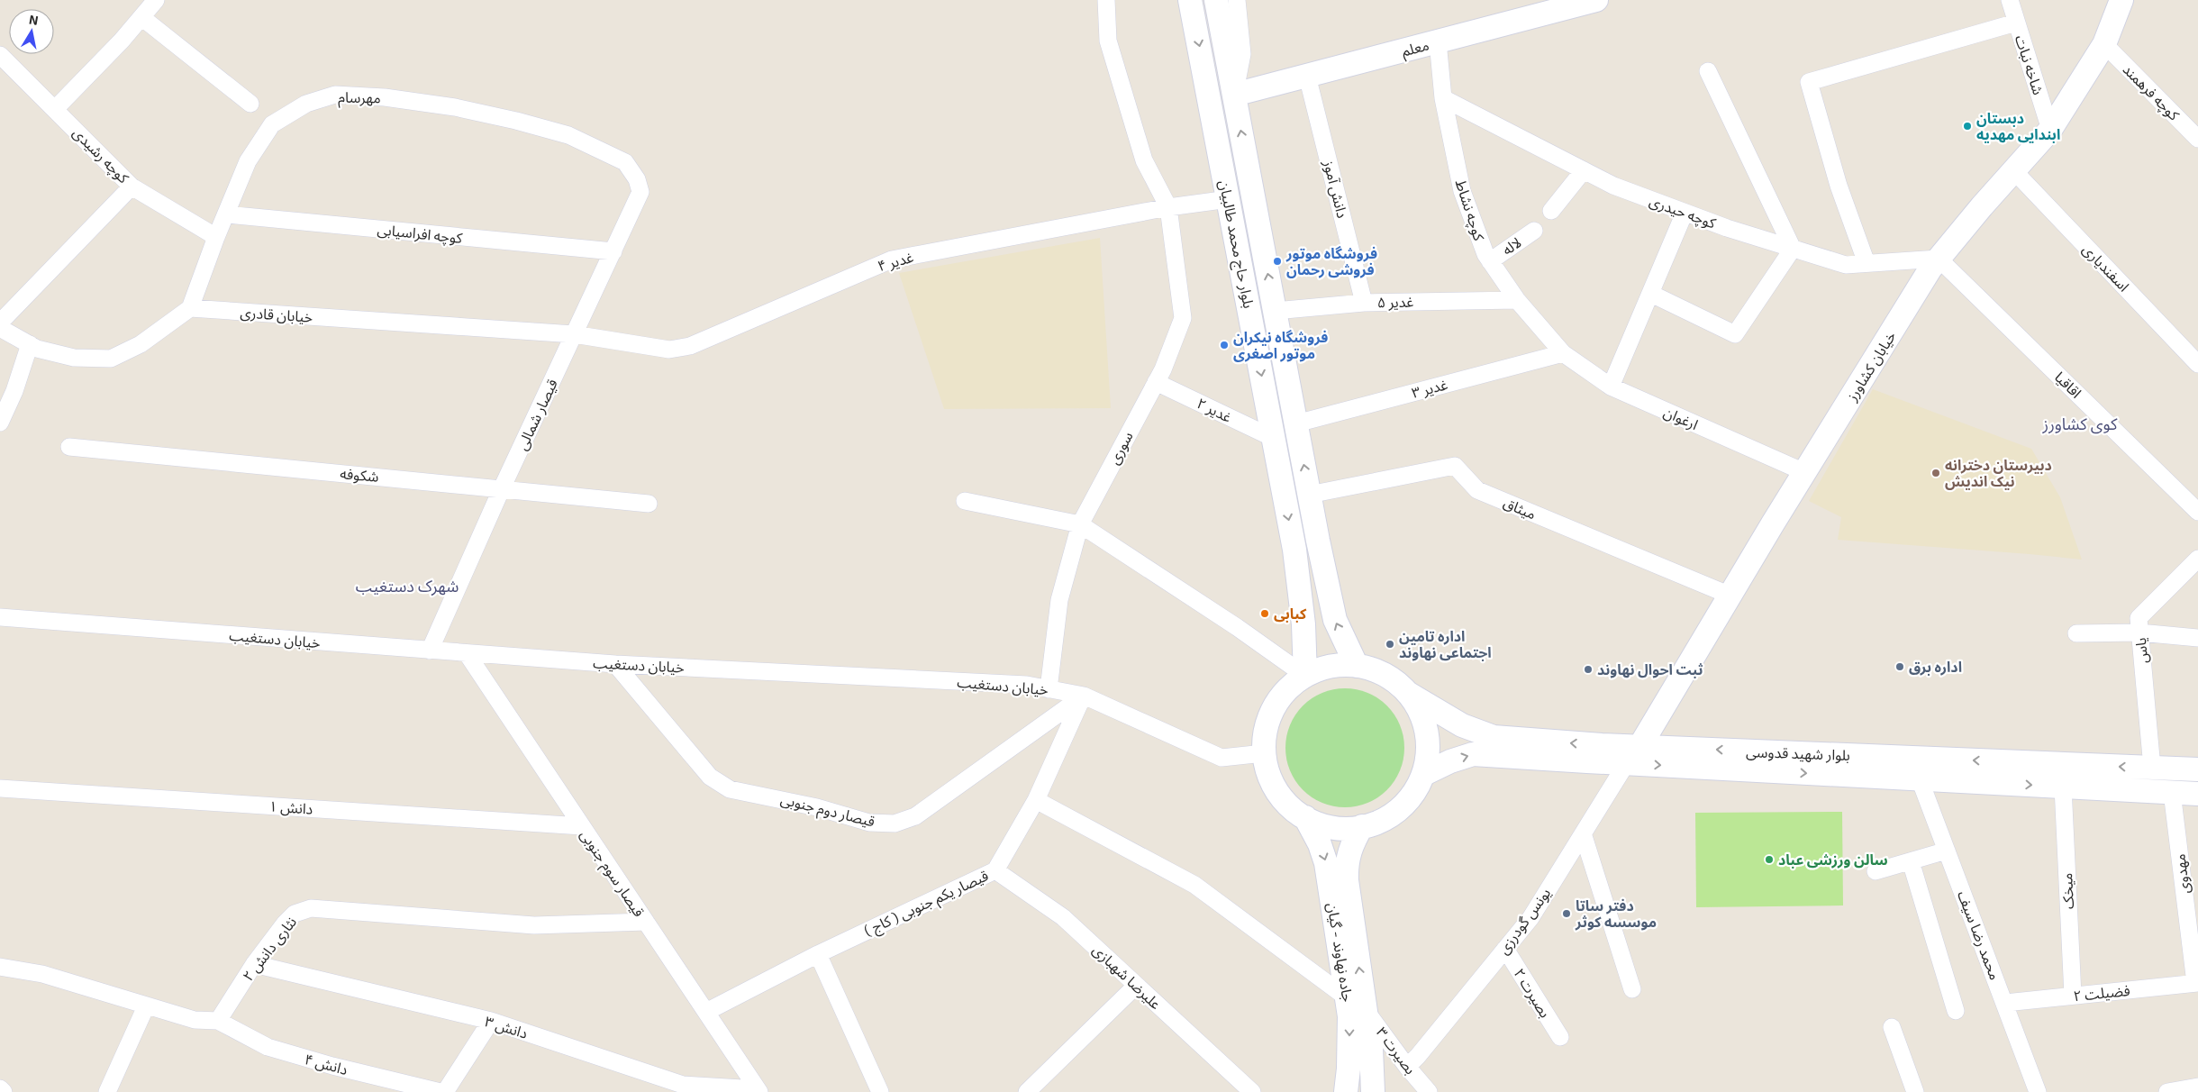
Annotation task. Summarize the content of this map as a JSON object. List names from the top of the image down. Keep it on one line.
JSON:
{"streets":{"main road":["معلم","بلوار حاج محمد طالبیان","خیابان کشاورز","بلوار شهید قدوسی","جاده نهاوند - گیان"],"street":["شاخه نبات","کوچه فرهمند","مهرسام","کوچه رشیدی","دانش آموز","کوچه نشاط","کوچه حیدری","کوچه افراسیابی","لاله","غدیر ۴","اسفندیاری","غدیر ۵","خیابان قادری","اقاقیا","غدیر ۳","غدیر ۲","قیصار شمالی","ارغوان","سوری","شکوفه","میثاق","خیابان دستغیب","یاس","دانش ۱","قیصار دوم جنوبی","قیصار سوم جنوبی","مهدوی","میخک","قیصار یکم جنوبی ( کاج )","یونس گودرزی","محمد رضا سیف","نثاری دانش ۲","علیرضا شهبازی","بصیرت ۲","فضیلت ۲","دانش ۳","بصیرت ۳","دانش ۴"]},"crossings":[["معلم","دانش آموز"],["معلم","کوچه نشاط"],["معلم","بلوار حاج محمد طالبیان"],["شاخه نبات","خیابان کشاورز"],["کوچه فرهمند","خیابان کشاورز"],["مهرسام","کوچه رشیدی"],["مهرسام","کوچه افراسیابی"],["مهرسام","خیابان قادری"],["مهرسام","قیصار شمالی"],["دانش آموز","غدیر ۵"],["کوچه نشاط","کوچه حیدری"],["کوچه نشاط","لاله"],["کوچه نشاط","غدیر ۵"],["کوچه نشاط","غدیر ۳"],["کوچه نشاط","ارغوان"],["کوچه حیدری","خیابان کشاورز"],["کوچه حیدری","اقاقیا"],["کوچه افراسیابی","قیصار شمالی"],["بلوار حاج محمد طالبیان","غدیر ۴"],["بلوار حاج محمد طالبیان","غدیر ۵"],["بلوار حاج محمد طالبیان","غدیر ۳"],["بلوار حاج محمد طالبیان","غدیر ۲"],["بلوار حاج محمد طالبیان","میثاق"],["غدیر ۴","خیابان قادری"],["غدیر ۴","قیصار شمالی"],["غدیر ۴","سوری"],["اسفندیاری","خیابان کشاورز"],["خیابان قادری","قیصار شمالی"],["خیابان کشاورز","اقاقیا"],["خیابان کشاورز","ارغوان"],["خیابان کشاورز","میثاق"],["خیابان کشاورز","بلوار شهید قدوسی"],["خیابان کشاورز","یونس گودرزی"],["غدیر ۳","ارغوان"],["غدیر ۲","سوری"],["قیصار شمالی","شکوفه"],["قیصار شمالی","خیابان دستغیب"],["سوری","خیابان دستغیب"],["خیابان دستغیب","قیصار دوم جنوبی"],["خیابان دستغیب","قیصار سوم جنوبی"],["خیابان دستغیب","قیصار یکم جنوبی ( کاج )"],["یاس","بلوار شهید قدوسی"],["بلوار شهید قدوسی","مهدوی"],["بلوار شهید قدوسی","میخک"],["بلوار شهید قدوسی","یونس گودرزی"],["بلوار شهید قدوسی","محمد رضا سیف"],["دانش ۱","قیصار سوم جنوبی"],["قیصار دوم جنوبی","قیصار یکم جنوبی ( کاج )"],["قیصار سوم جنوبی","قیصار یکم جنوبی ( کاج )"],["قیصار سوم جنوبی","نثاری دانش ۲"],["قیصار سوم جنوبی","دانش ۳"],["مهدوی","فضیلت ۲"],["میخک","فضیلت ۲"],["قیصار یکم جنوبی ( کاج )","علیرضا شهبازی"],["قیصار یکم جنوبی ( کاج )","بصیرت ۳"],["یونس گودرزی","بصیرت ۲"],["یونس گودرزی","بصیرت ۳"],["محمد رضا سیف","فضیلت ۲"],["نثاری دانش ۲","دانش ۳"],["نثاری دانش ۲","دانش ۴"],["جاده نهاوند - گیان","بصیرت ۳"]],"districts":["کوی کشاورز","شهرک دستغیب"],"places":["دبستان ابندایی مهدیه","فروشگاه موتور فروشی رحمان","فروشگاه نیکران موتور اصغری","دبیرستان دخترانه نیک اندیش","کبابی","اداره تامین اجتماعی نهاوند","اداره برق","ثبت احوال نهاوند","سالن ورزشی عباد","دفتر ساتا موسسه کوثر"],"north":"top"}
